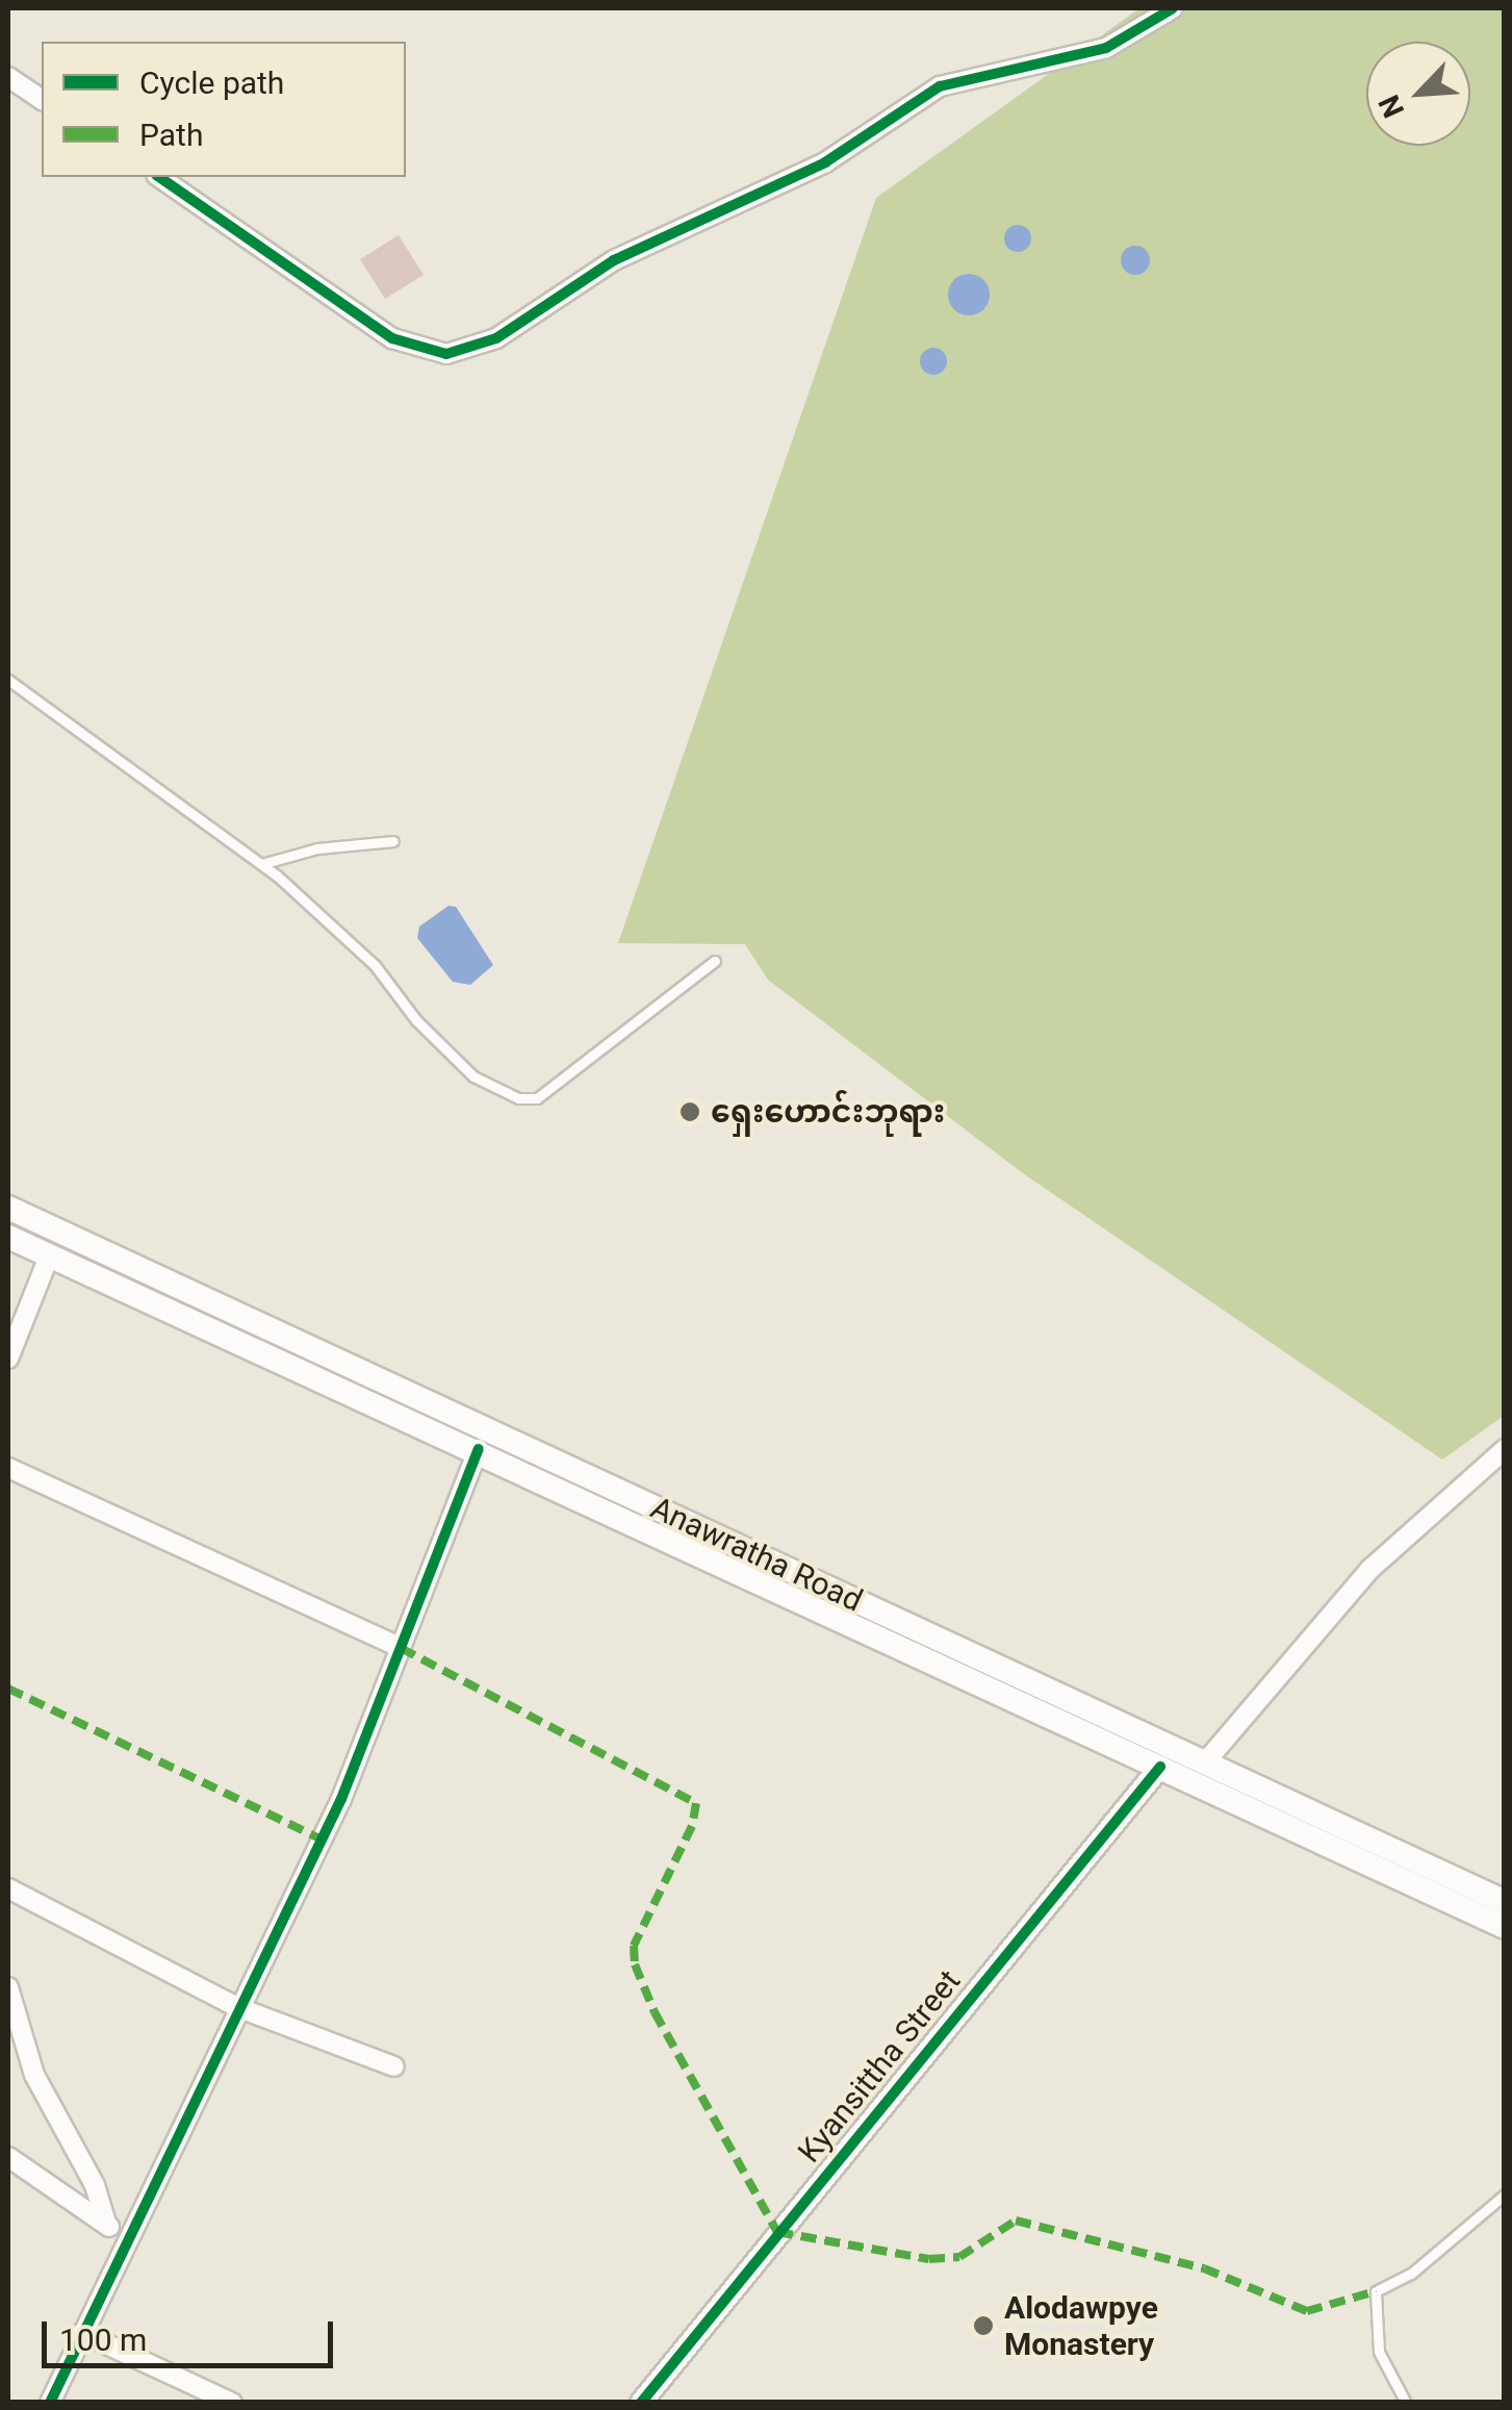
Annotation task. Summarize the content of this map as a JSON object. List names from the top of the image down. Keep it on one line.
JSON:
{"streets":{"main road":["Anawratha Road"],"street":["Kyansittha Street"]},"crossings":[["Anawratha Road","Kyansittha Street"]],"places":["ရှေးဟောင်းဘုရား","Alodawpye Monastery"],"legend":["Cycle path","Path"],"scale_bar":"100 m","north":"bottom left"}
